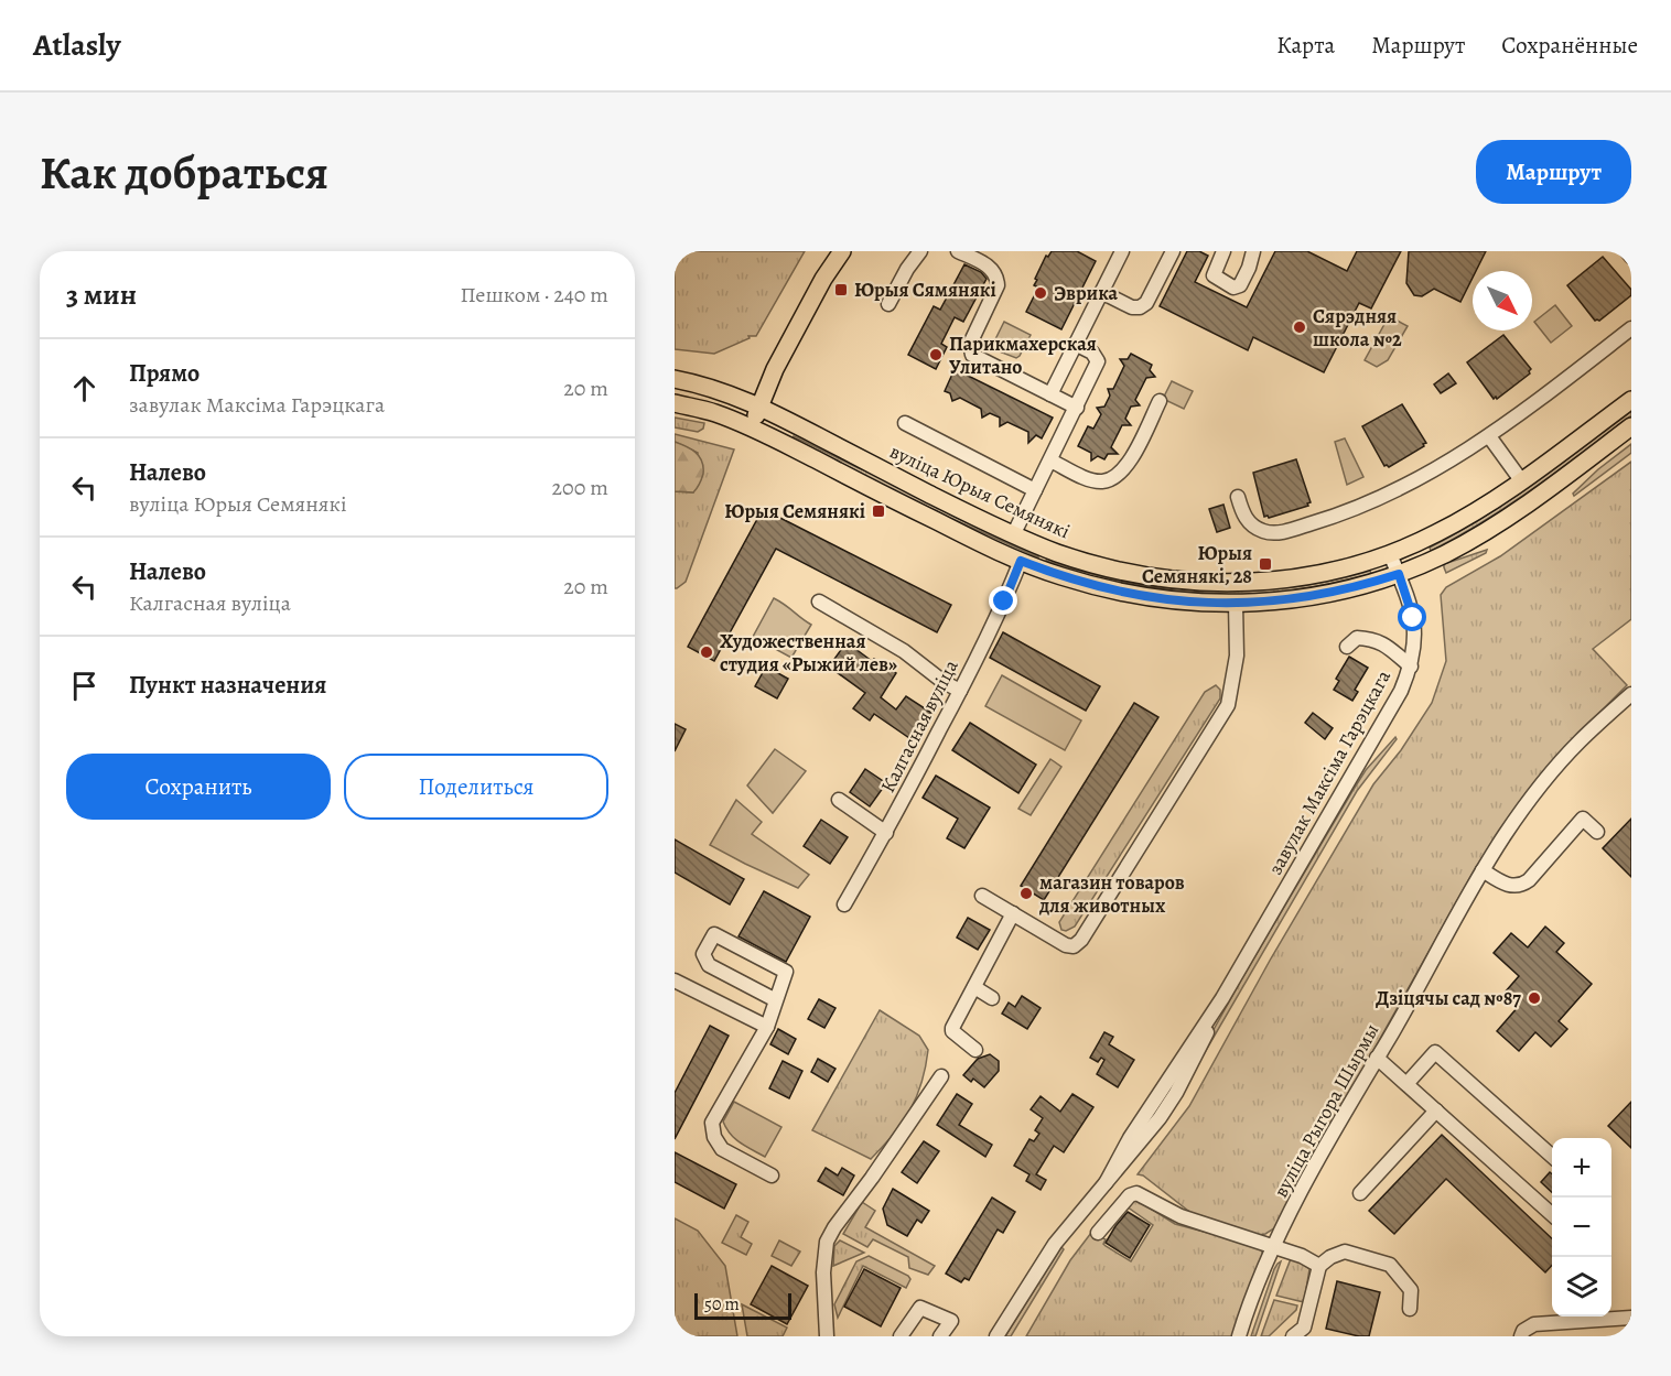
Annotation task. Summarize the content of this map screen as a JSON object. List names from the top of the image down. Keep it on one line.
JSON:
{"streets":{"main road":["вуліца Юрыя Семянякі"],"street":["Калгасная вуліца","завулак Максіма Гарэцкага","вуліца Рыгора Шырмы"]},"crossings":[["вуліца Юрыя Семянякі","завулак Максіма Гарэцкага"]],"places":{"transit":["Юрыя Сямянякі","Юрыя Семянякі","Юрыя Семянякі, 28"],"other":["Эврика","Сярэдняя школа №2","Парикмахерская Улитано","Художественная студия «Рыжий лев»","магазин товаров для животных","Дзіцячы сад №87"]},"scale_bar":"50 m","north":"bottom right","page":{"header":"Atlasly","nav":["Карта","Маршрут","Сохранённые"],"buttons":["Маршрут",["Сохранить","Поделиться"]],"title":"Как добраться","heading":["3 мин","Пешком · 240 m"],"list":[["Прямо","завулак Максіма Гарэцкага","20 m"],["Налево","вуліца Юрыя Семянякі","200 m"],["Налево","Калгасная вуліца","20 m"],"Пункт назначения"],"map_buttons":["+","−"],"scale":"50 m"}}
